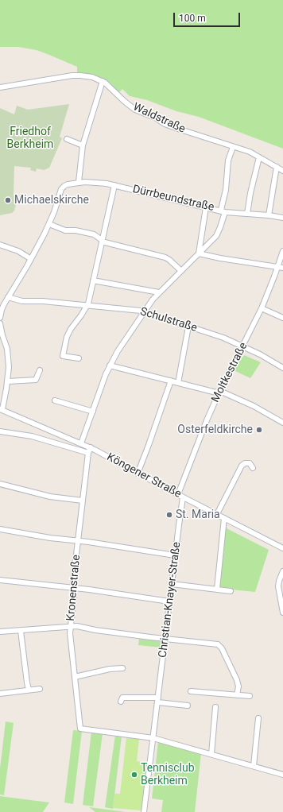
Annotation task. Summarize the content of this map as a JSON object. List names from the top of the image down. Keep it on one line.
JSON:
{"streets":{"street":["Waldstraße","Dürrbeundstraße","Schulstraße","Moltkestraße","Köngener Straße","Kronenstraße","Christian-Knayer-Straße"]},"crossings":[["Schulstraße","Moltkestraße"],["Moltkestraße","Köngener Straße"],["Köngener Straße","Kronenstraße"],["Köngener Straße","Christian-Knayer-Straße"],["Kronenstraße","Christian-Knayer-Straße"]],"parks":["Friedhof Berkheim"],"places":["Michaelskirche","Osterfeldkirche","St. Maria","Tennisclub Berkheim"],"scale_bar":"100 m"}
